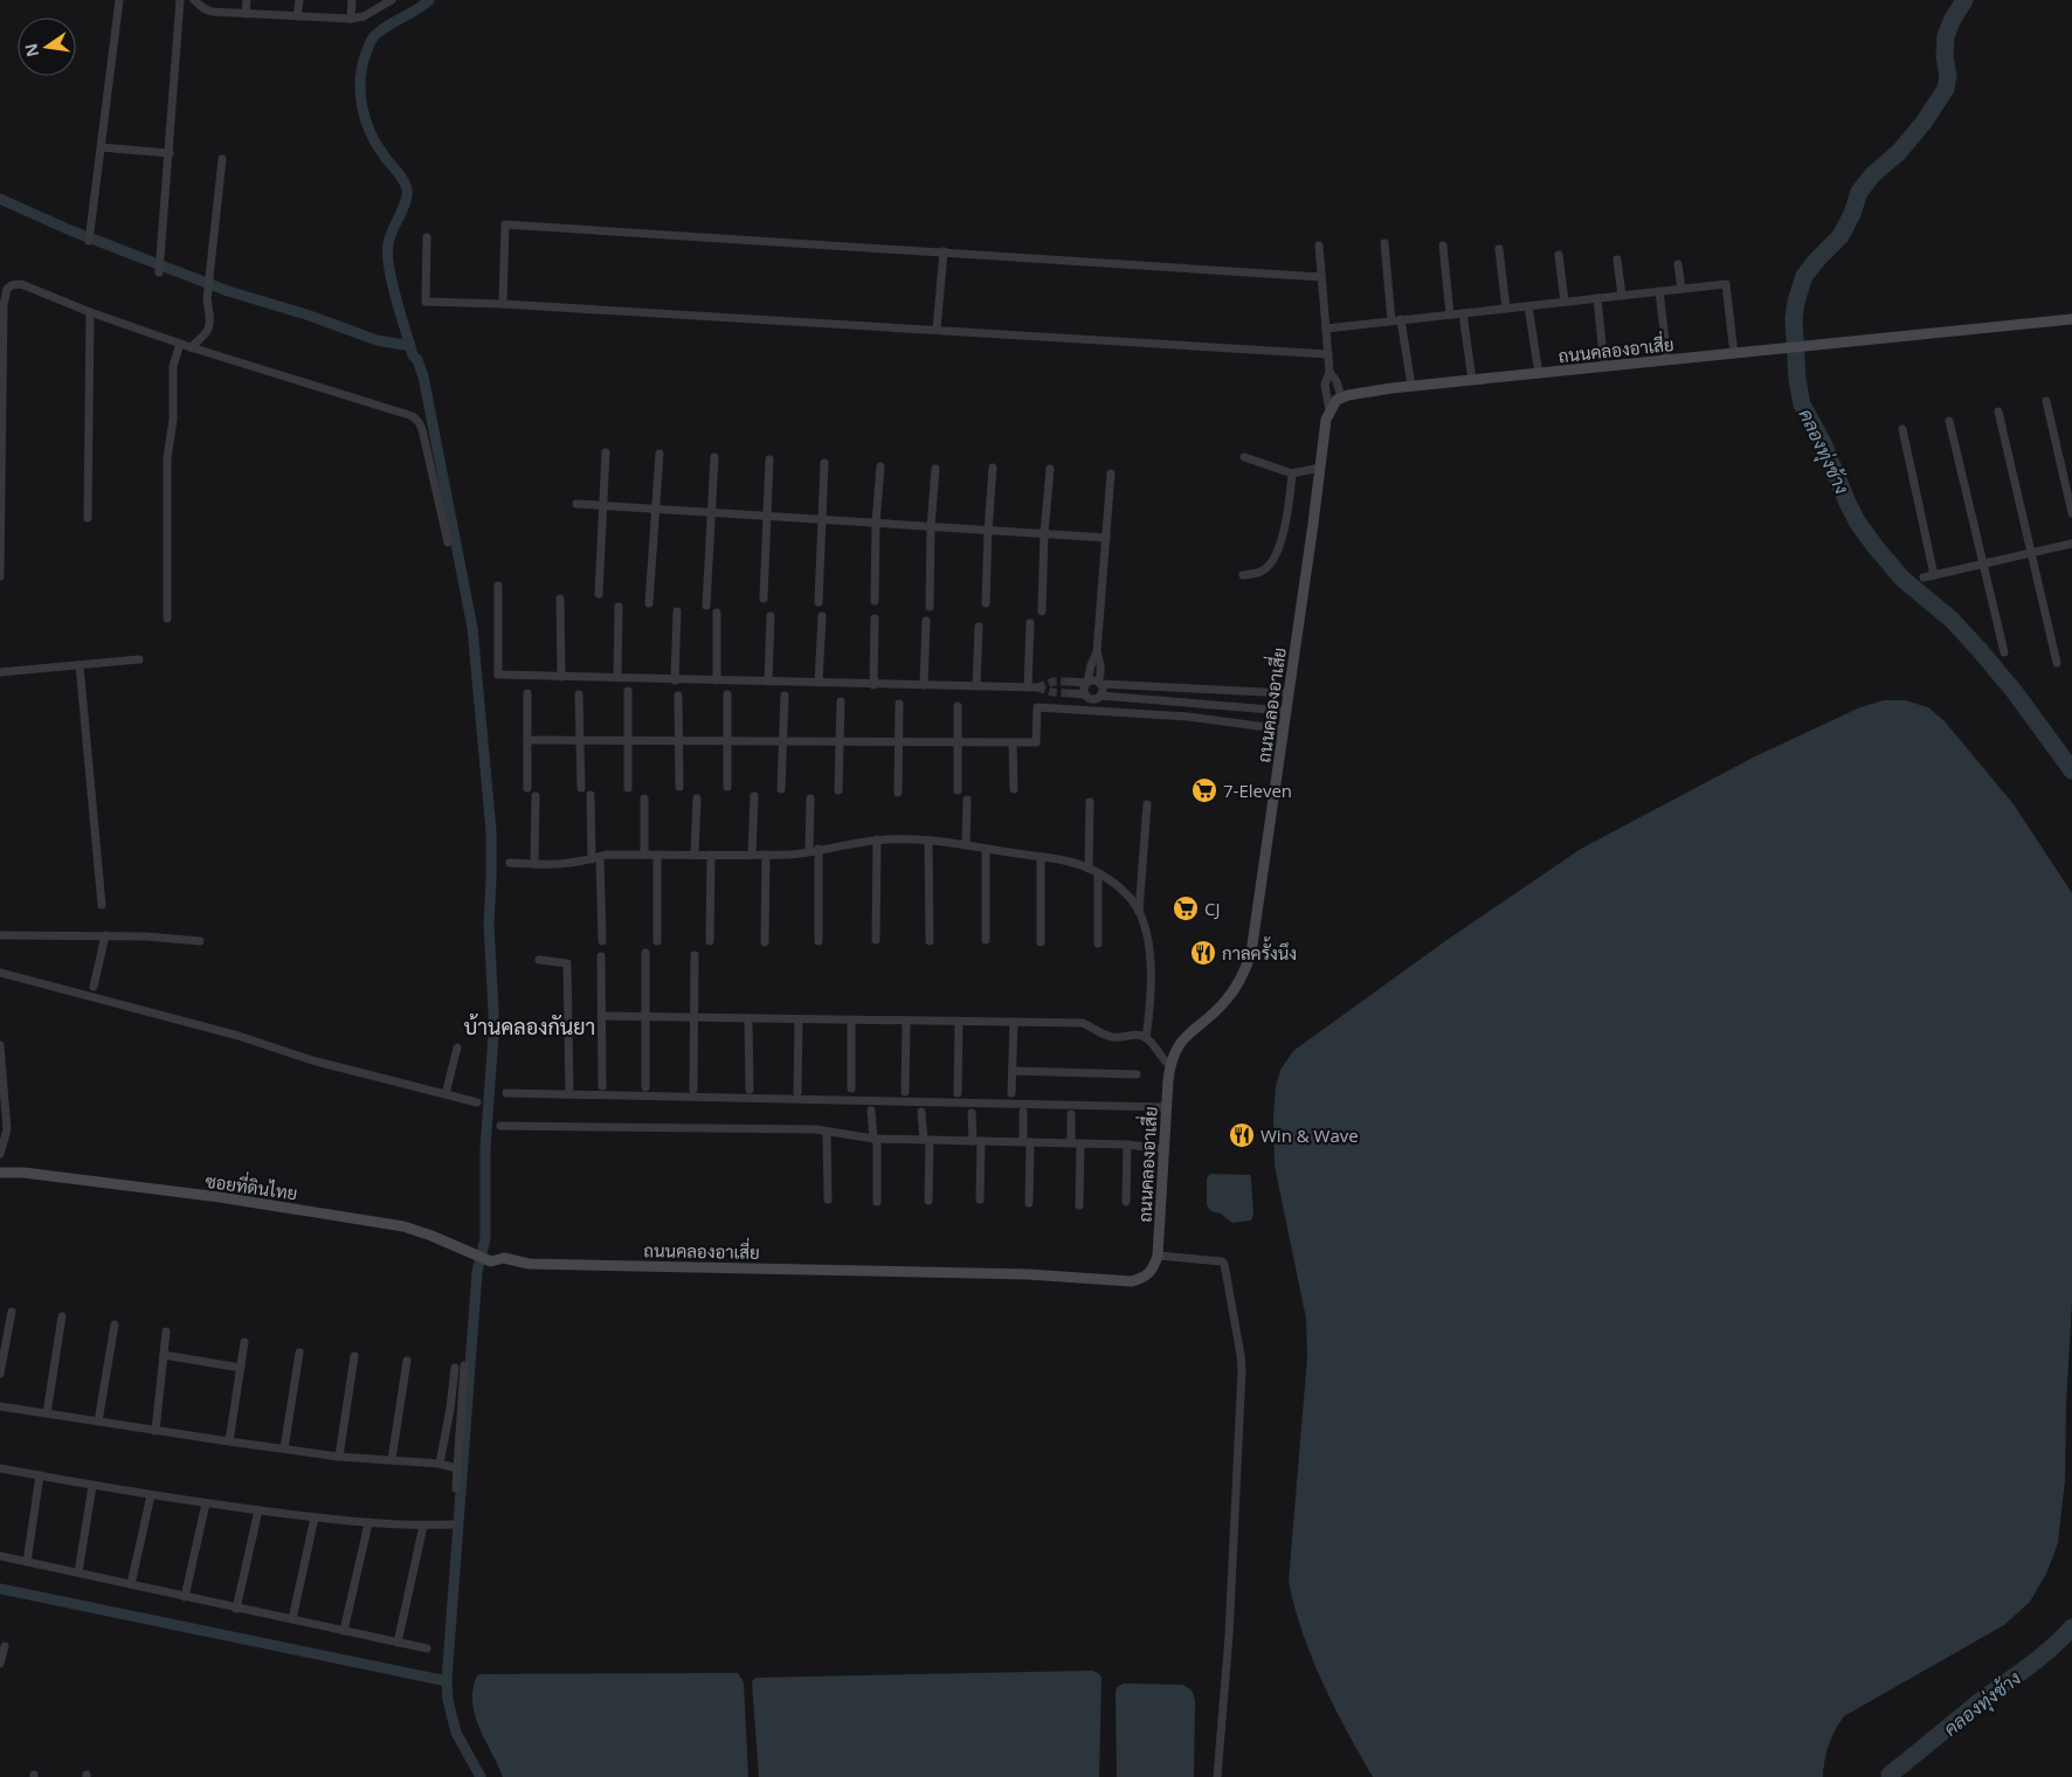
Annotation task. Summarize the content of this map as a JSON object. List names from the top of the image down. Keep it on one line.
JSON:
{"streets":{"street":["ถนนคลองอาเสี่ย","ซอยที่ดินไทย"]},"crossings":[["ถนนคลองอาเสี่ย","ซอยที่ดินไทย"]],"districts":["บ้านคลองกันยา"],"water":["คลองทุ่งช้าง"],"places":{"supermarket":["7-Eleven","CJ"],"restaurant":["กาลครั้งนึง","Win & Wave"]},"north":"left"}
